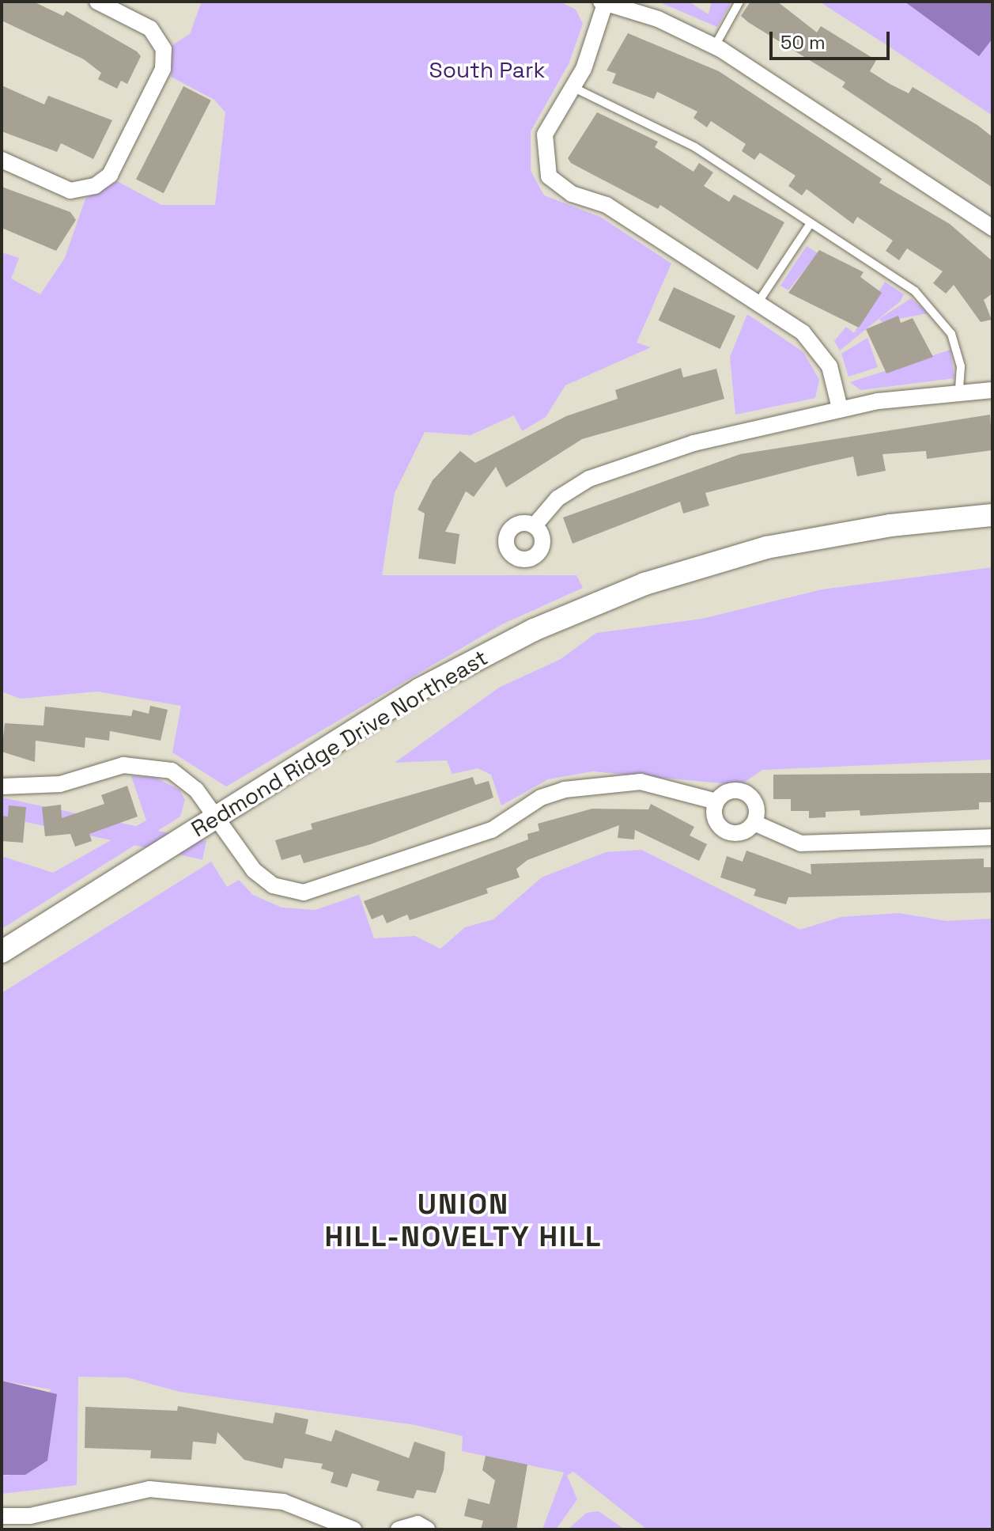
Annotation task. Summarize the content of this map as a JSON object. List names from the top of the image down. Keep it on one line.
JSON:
{"streets":{"street":["Redmond Ridge Drive Northeast"]},"districts":["UNION HILL-NOVELTY HILL"],"parks":["South Park"],"scale_bar":"50 m"}
